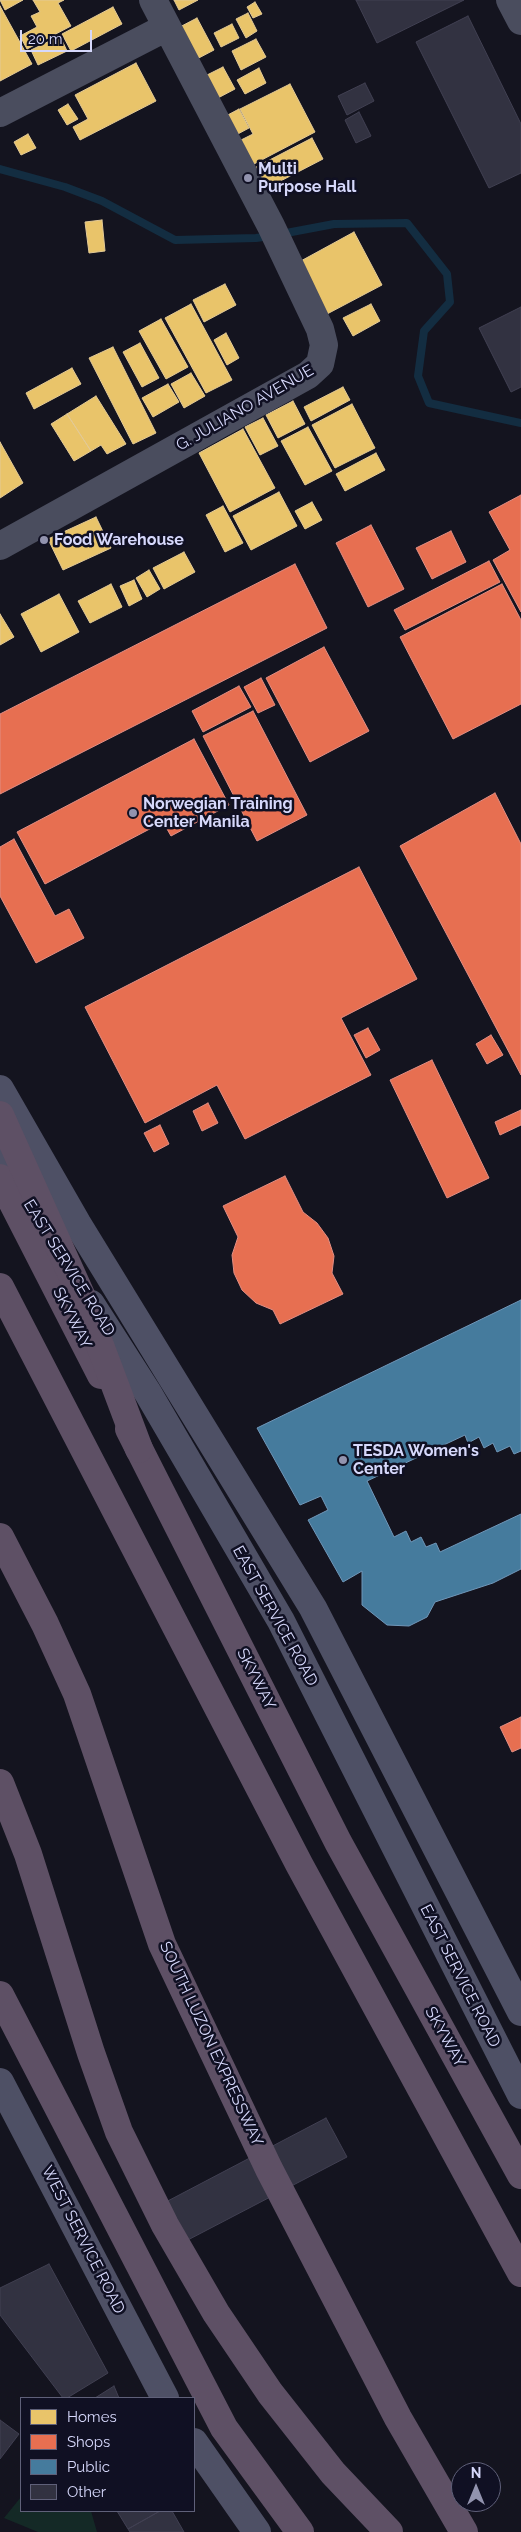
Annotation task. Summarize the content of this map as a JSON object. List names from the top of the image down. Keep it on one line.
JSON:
{"streets":{"highway":["SKYWAY","SOUTH LUZON EXPRESSWAY"],"main road":["EAST SERVICE ROAD","WEST SERVICE ROAD"],"street":["G. JULIANO AVENUE"]},"places":["Multi Purpose Hall","Food Warehouse","Norwegian Training Center Manila","TESDA Women's Center"],"legend":["Homes","Shops","Public","Other"],"scale_bar":"20 m","north":"top"}
